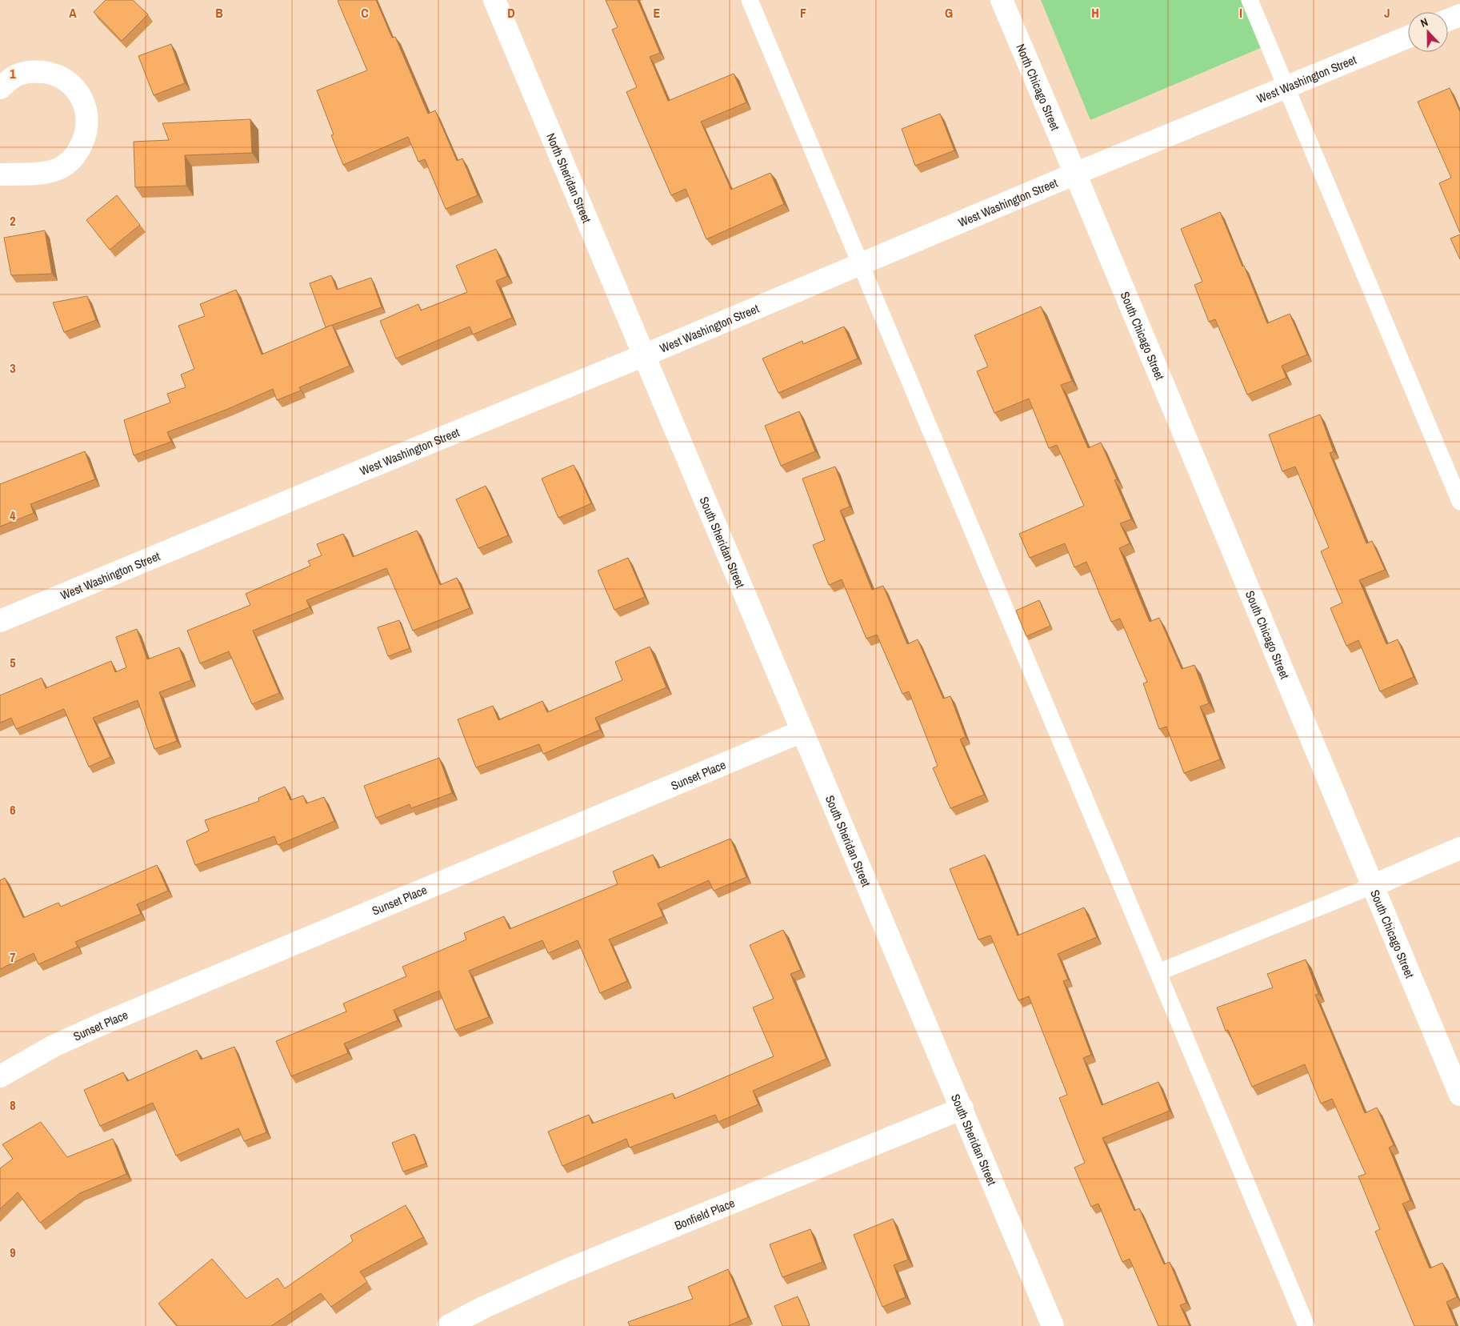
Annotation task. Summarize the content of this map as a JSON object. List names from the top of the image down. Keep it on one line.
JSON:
{"streets":{"street":["West Washington Street","North Chicago Street","North Sheridan Street","South Chicago Street","South Sheridan Street","Sunset Place","Bonfield Place"]},"crossings":[["West Washington Street","North Chicago Street"],["West Washington Street","North Sheridan Street"],["West Washington Street","South Chicago Street"],["West Washington Street","South Sheridan Street"],["North Chicago Street","South Chicago Street"],["North Sheridan Street","South Sheridan Street"],["South Sheridan Street","Sunset Place"],["South Sheridan Street","Bonfield Place"]],"north":"top","grid":{"columns":["A","B","C","D","E","F","G","H","I","J"],"rows":["1","2","3","4","5","6","7","8","9"]}}
